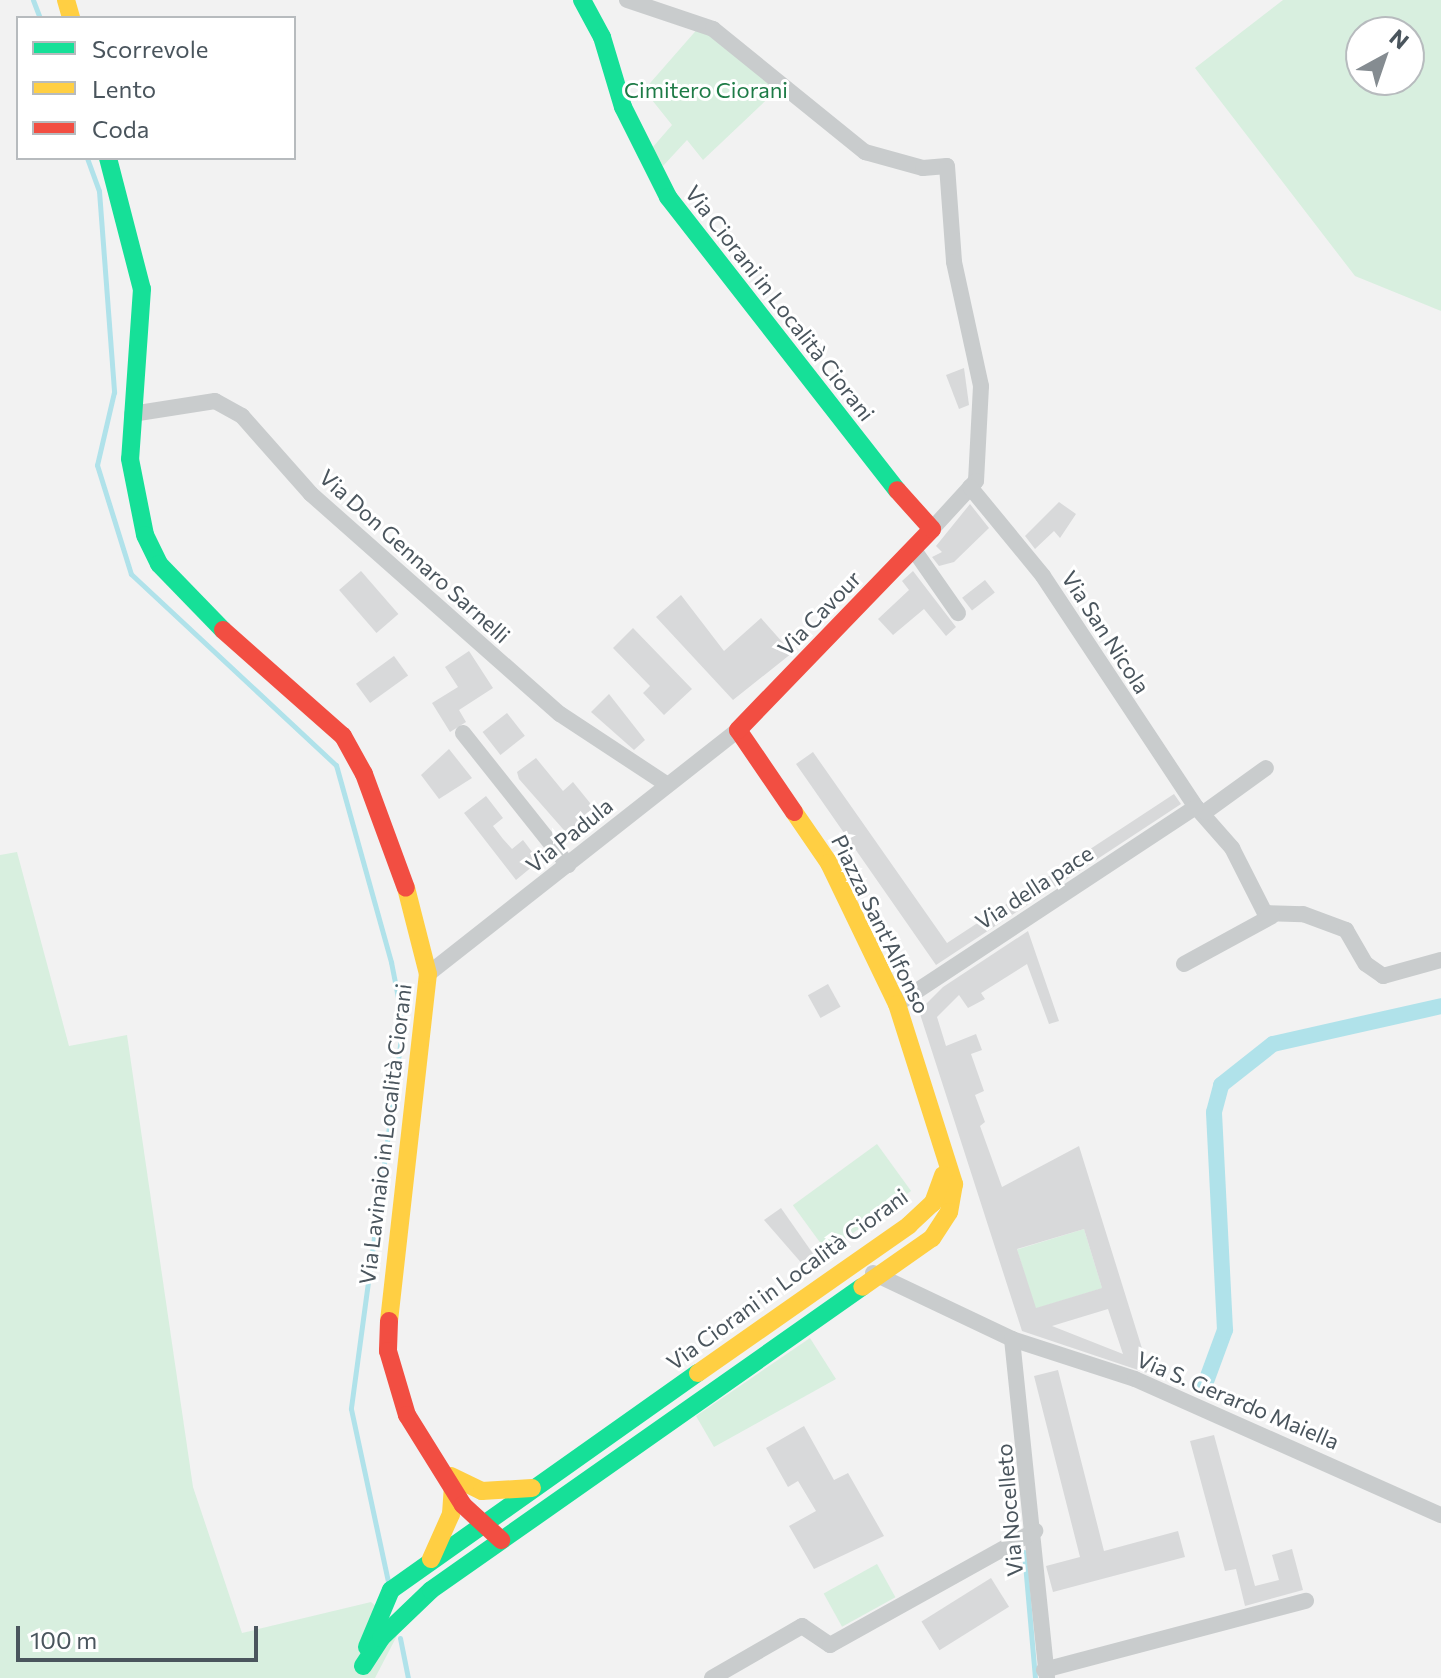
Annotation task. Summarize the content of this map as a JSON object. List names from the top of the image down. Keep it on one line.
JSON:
{"streets":{"street":["Via Ciorani in Località Ciorani","Via Don Gennaro Sarnelli","Via Cavour","Via San Nicola","Via Padula","Via della pace","Piazza Sant'Alfonso","Via Lavinaio in Località Ciorani","Via S. Gerardo Maiella","Via Nocelleto"]},"crossings":[["Via Ciorani in Località Ciorani","Via Cavour"],["Via Ciorani in Località Ciorani","Piazza Sant'Alfonso"],["Via Ciorani in Località Ciorani","Via Lavinaio in Località Ciorani"],["Via Ciorani in Località Ciorani","Via S. Gerardo Maiella"],["Via Don Gennaro Sarnelli","Via Padula"],["Via Don Gennaro Sarnelli","Via Lavinaio in Località Ciorani"],["Via Cavour","Via Padula"],["Via Cavour","Piazza Sant'Alfonso"],["Via San Nicola","Via della pace"],["Via Padula","Piazza Sant'Alfonso"],["Via Padula","Via Lavinaio in Località Ciorani"],["Via della pace","Piazza Sant'Alfonso"],["Via S. Gerardo Maiella","Via Nocelleto"]],"parks":["Cimitero Ciorani"],"legend":["Scorrevole","Lento","Coda"],"scale_bar":"100 m","north":"top right"}
